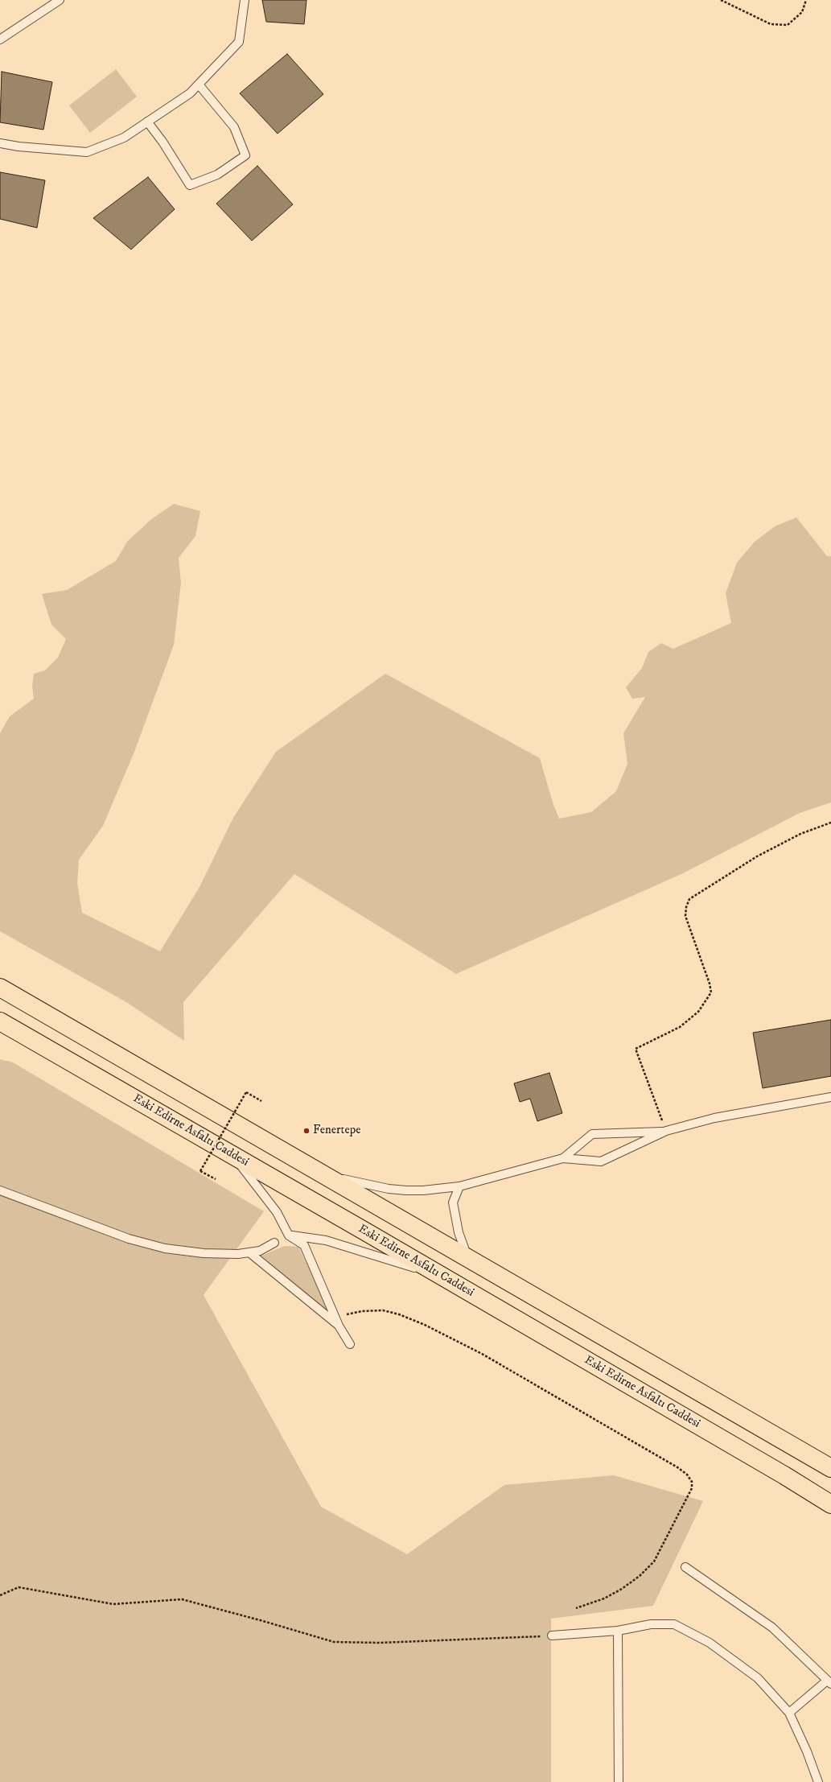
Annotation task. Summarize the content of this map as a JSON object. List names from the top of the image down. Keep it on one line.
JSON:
{"streets":{"highway":["Eski Edirne Asfaltı Caddesi"]},"places":["Fenertepe"]}
